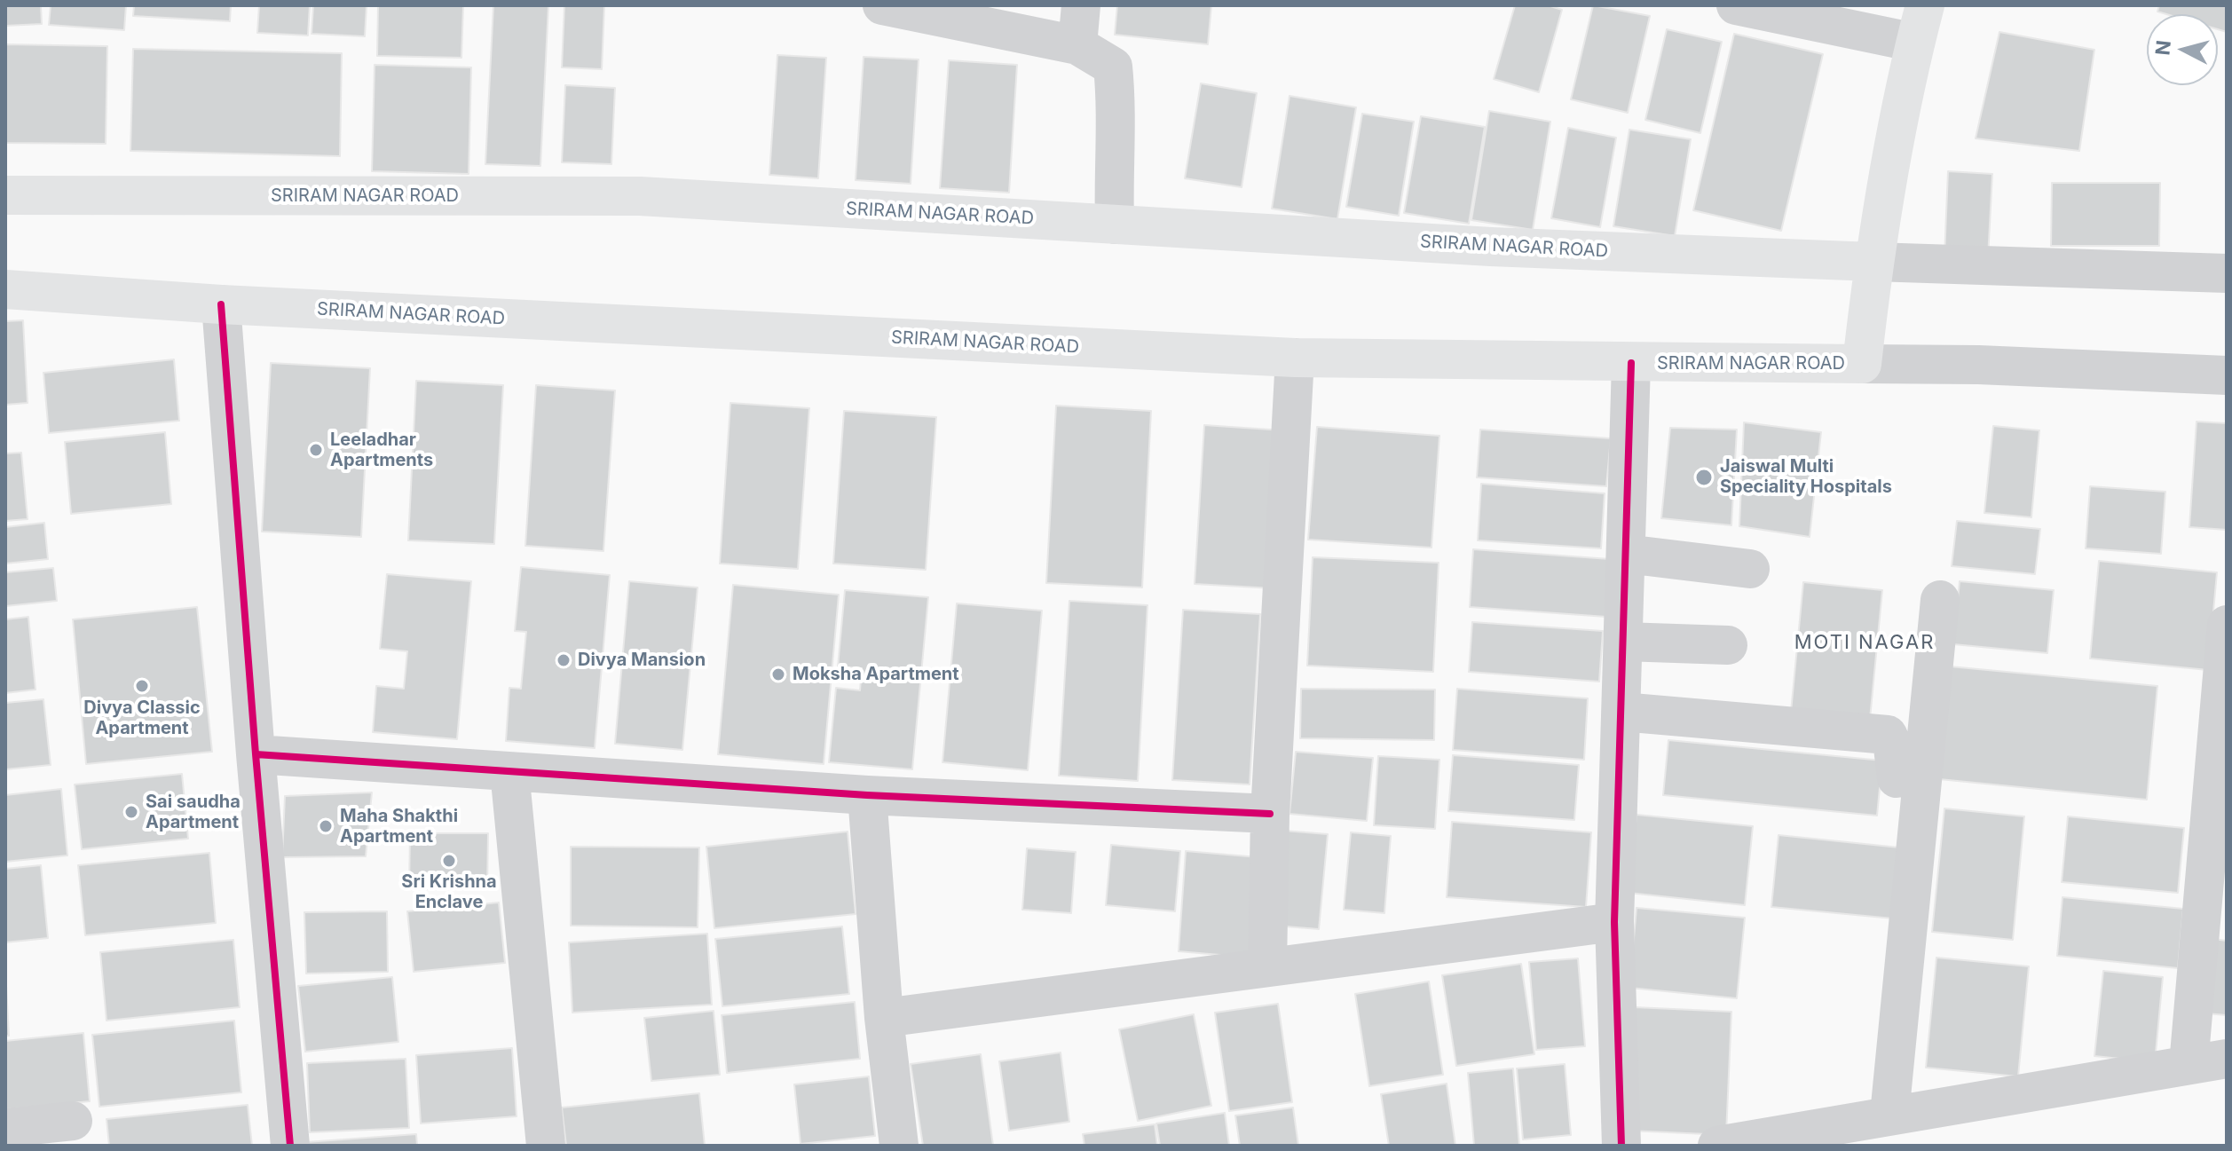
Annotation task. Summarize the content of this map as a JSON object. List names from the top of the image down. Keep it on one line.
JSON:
{"streets":{"main road":["SRIRAM NAGAR ROAD"]},"districts":["MOTI NAGAR"],"places":["Leeladhar Apartments","Jaiswal Multi Speciality Hospitals","Divya Mansion","Moksha Apartment","Divya Classic Apartment","Sai saudha Apartment","Maha Shakthi Apartment","Sri Krishna Enclave"],"north":"left"}
